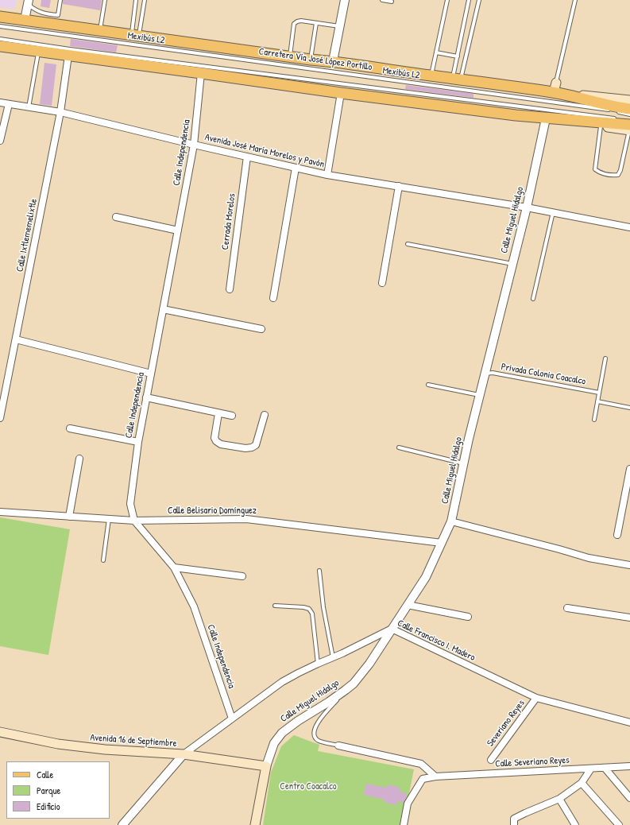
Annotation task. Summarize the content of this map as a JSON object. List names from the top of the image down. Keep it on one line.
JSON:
{"streets":{"main road":["Carretera Vía José López Portillo","Avenida 16 de Septiembre"],"street":["Avenida José María Morelos y Pavón","Calle Independencia","Calle Miguel Hidalgo","Cerrada Morelos","Calle Ixtlememelixtle","Calle Belisario Domínguez","Calle Francisco I. Madero","Severiano Reyes","Calle Severiano Reyes"],"lane":["Mexibús L2","Privada Colonia Coacalco"]},"crossings":[["Mexibús L2","Carretera Vía José López Portillo"],["Avenida José María Morelos y Pavón","Calle Independencia"],["Avenida José María Morelos y Pavón","Calle Miguel Hidalgo"],["Avenida José María Morelos y Pavón","Cerrada Morelos"],["Avenida José María Morelos y Pavón","Calle Ixtlememelixtle"],["Calle Independencia","Calle Belisario Domínguez"],["Calle Independencia","Calle Francisco I. Madero"],["Calle Miguel Hidalgo","Privada Colonia Coacalco"],["Calle Miguel Hidalgo","Calle Belisario Domínguez"],["Calle Miguel Hidalgo","Calle Francisco I. Madero"],["Calle Miguel Hidalgo","Avenida 16 de Septiembre"],["Calle Francisco I. Madero","Severiano Reyes"],["Calle Francisco I. Madero","Avenida 16 de Septiembre"]],"parks":["Centro Coacalco"],"legend":["Calle","Parque","Edificio"]}
